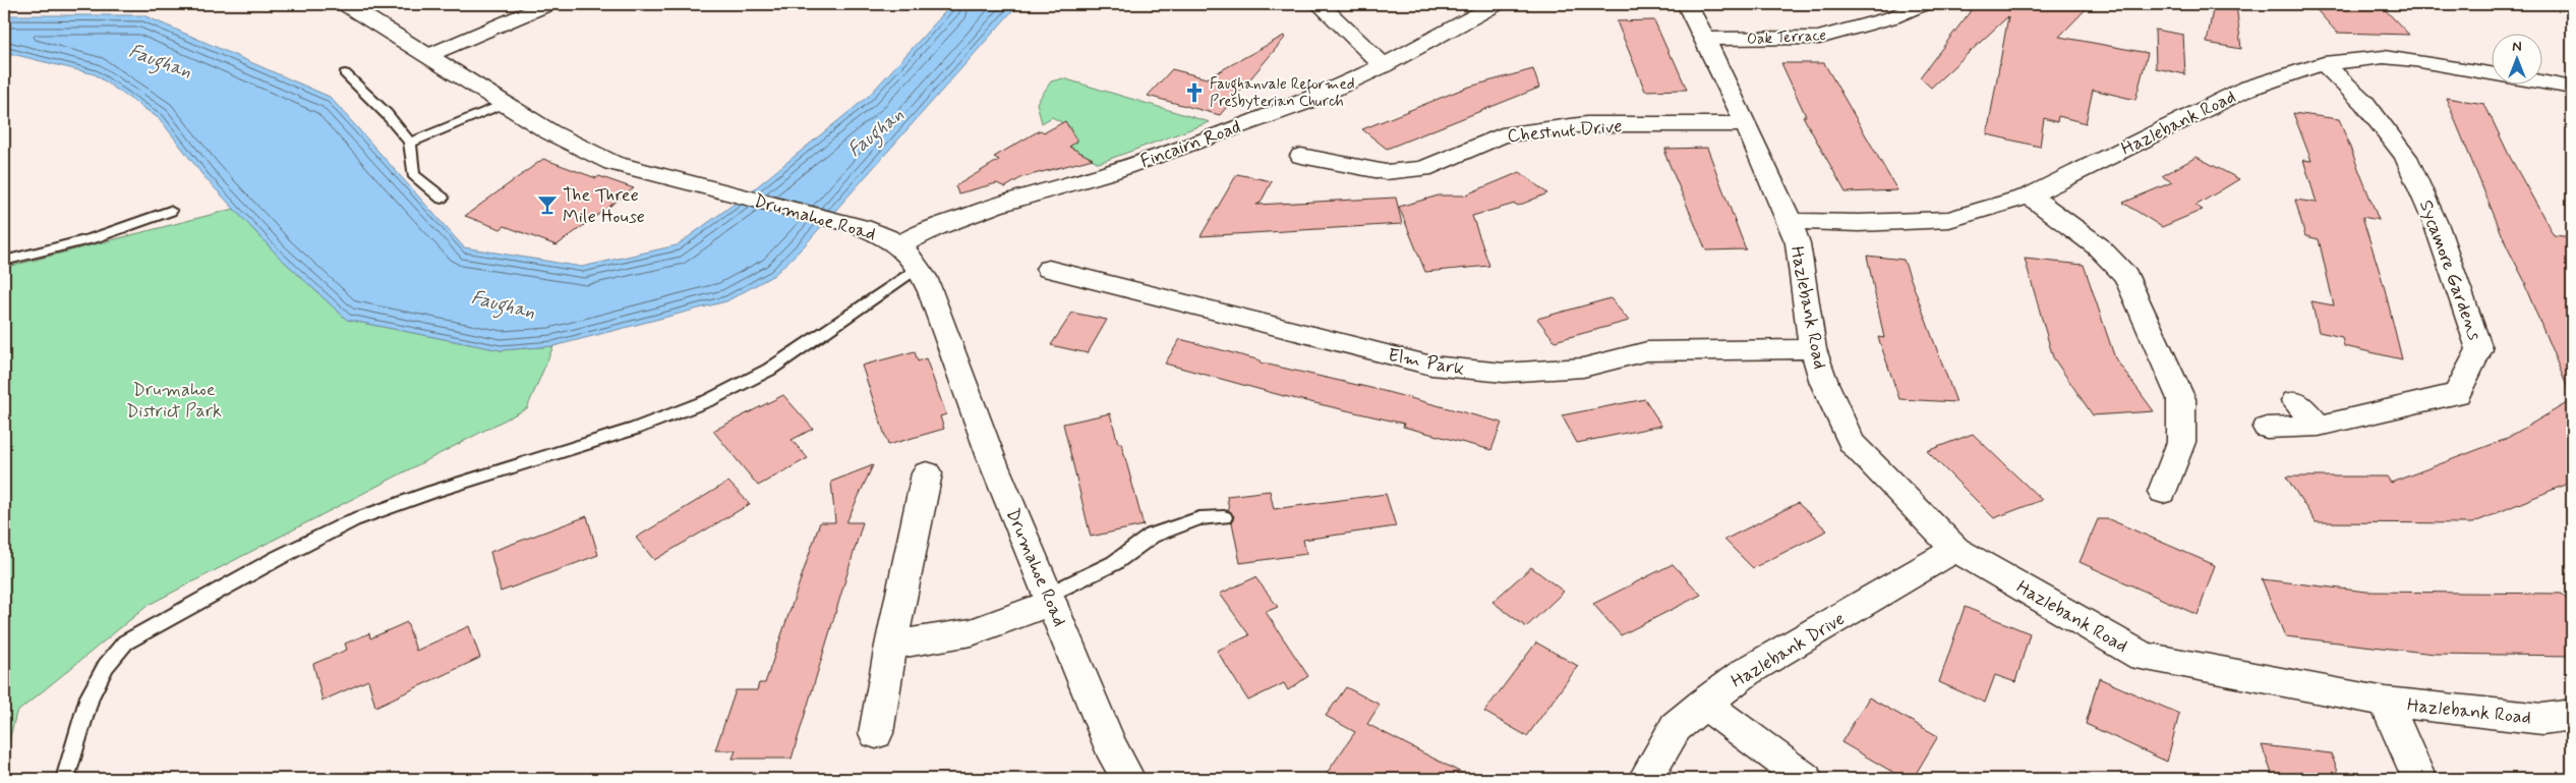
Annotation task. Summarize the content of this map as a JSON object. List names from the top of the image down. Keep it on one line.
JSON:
{"streets":{"street":["Oak Terrace","Hazlebank Road","Chestnut Drive","Fincairn Road","Drumahoe Road","Sycamore Gardens","Elm Park","Hazlebank Drive"]},"crossings":[["Oak Terrace","Hazlebank Road"],["Hazlebank Road","Chestnut Drive"],["Hazlebank Road","Sycamore Gardens"],["Hazlebank Road","Elm Park"],["Hazlebank Road","Hazlebank Drive"],["Fincairn Road","Drumahoe Road"]],"water":["Faughan"],"parks":["Drumahoe District Park"],"places":{"church":["Faughanvale Reformed Presbyterian Church"],"bar":["The Three Mile House"]},"north":"top"}
